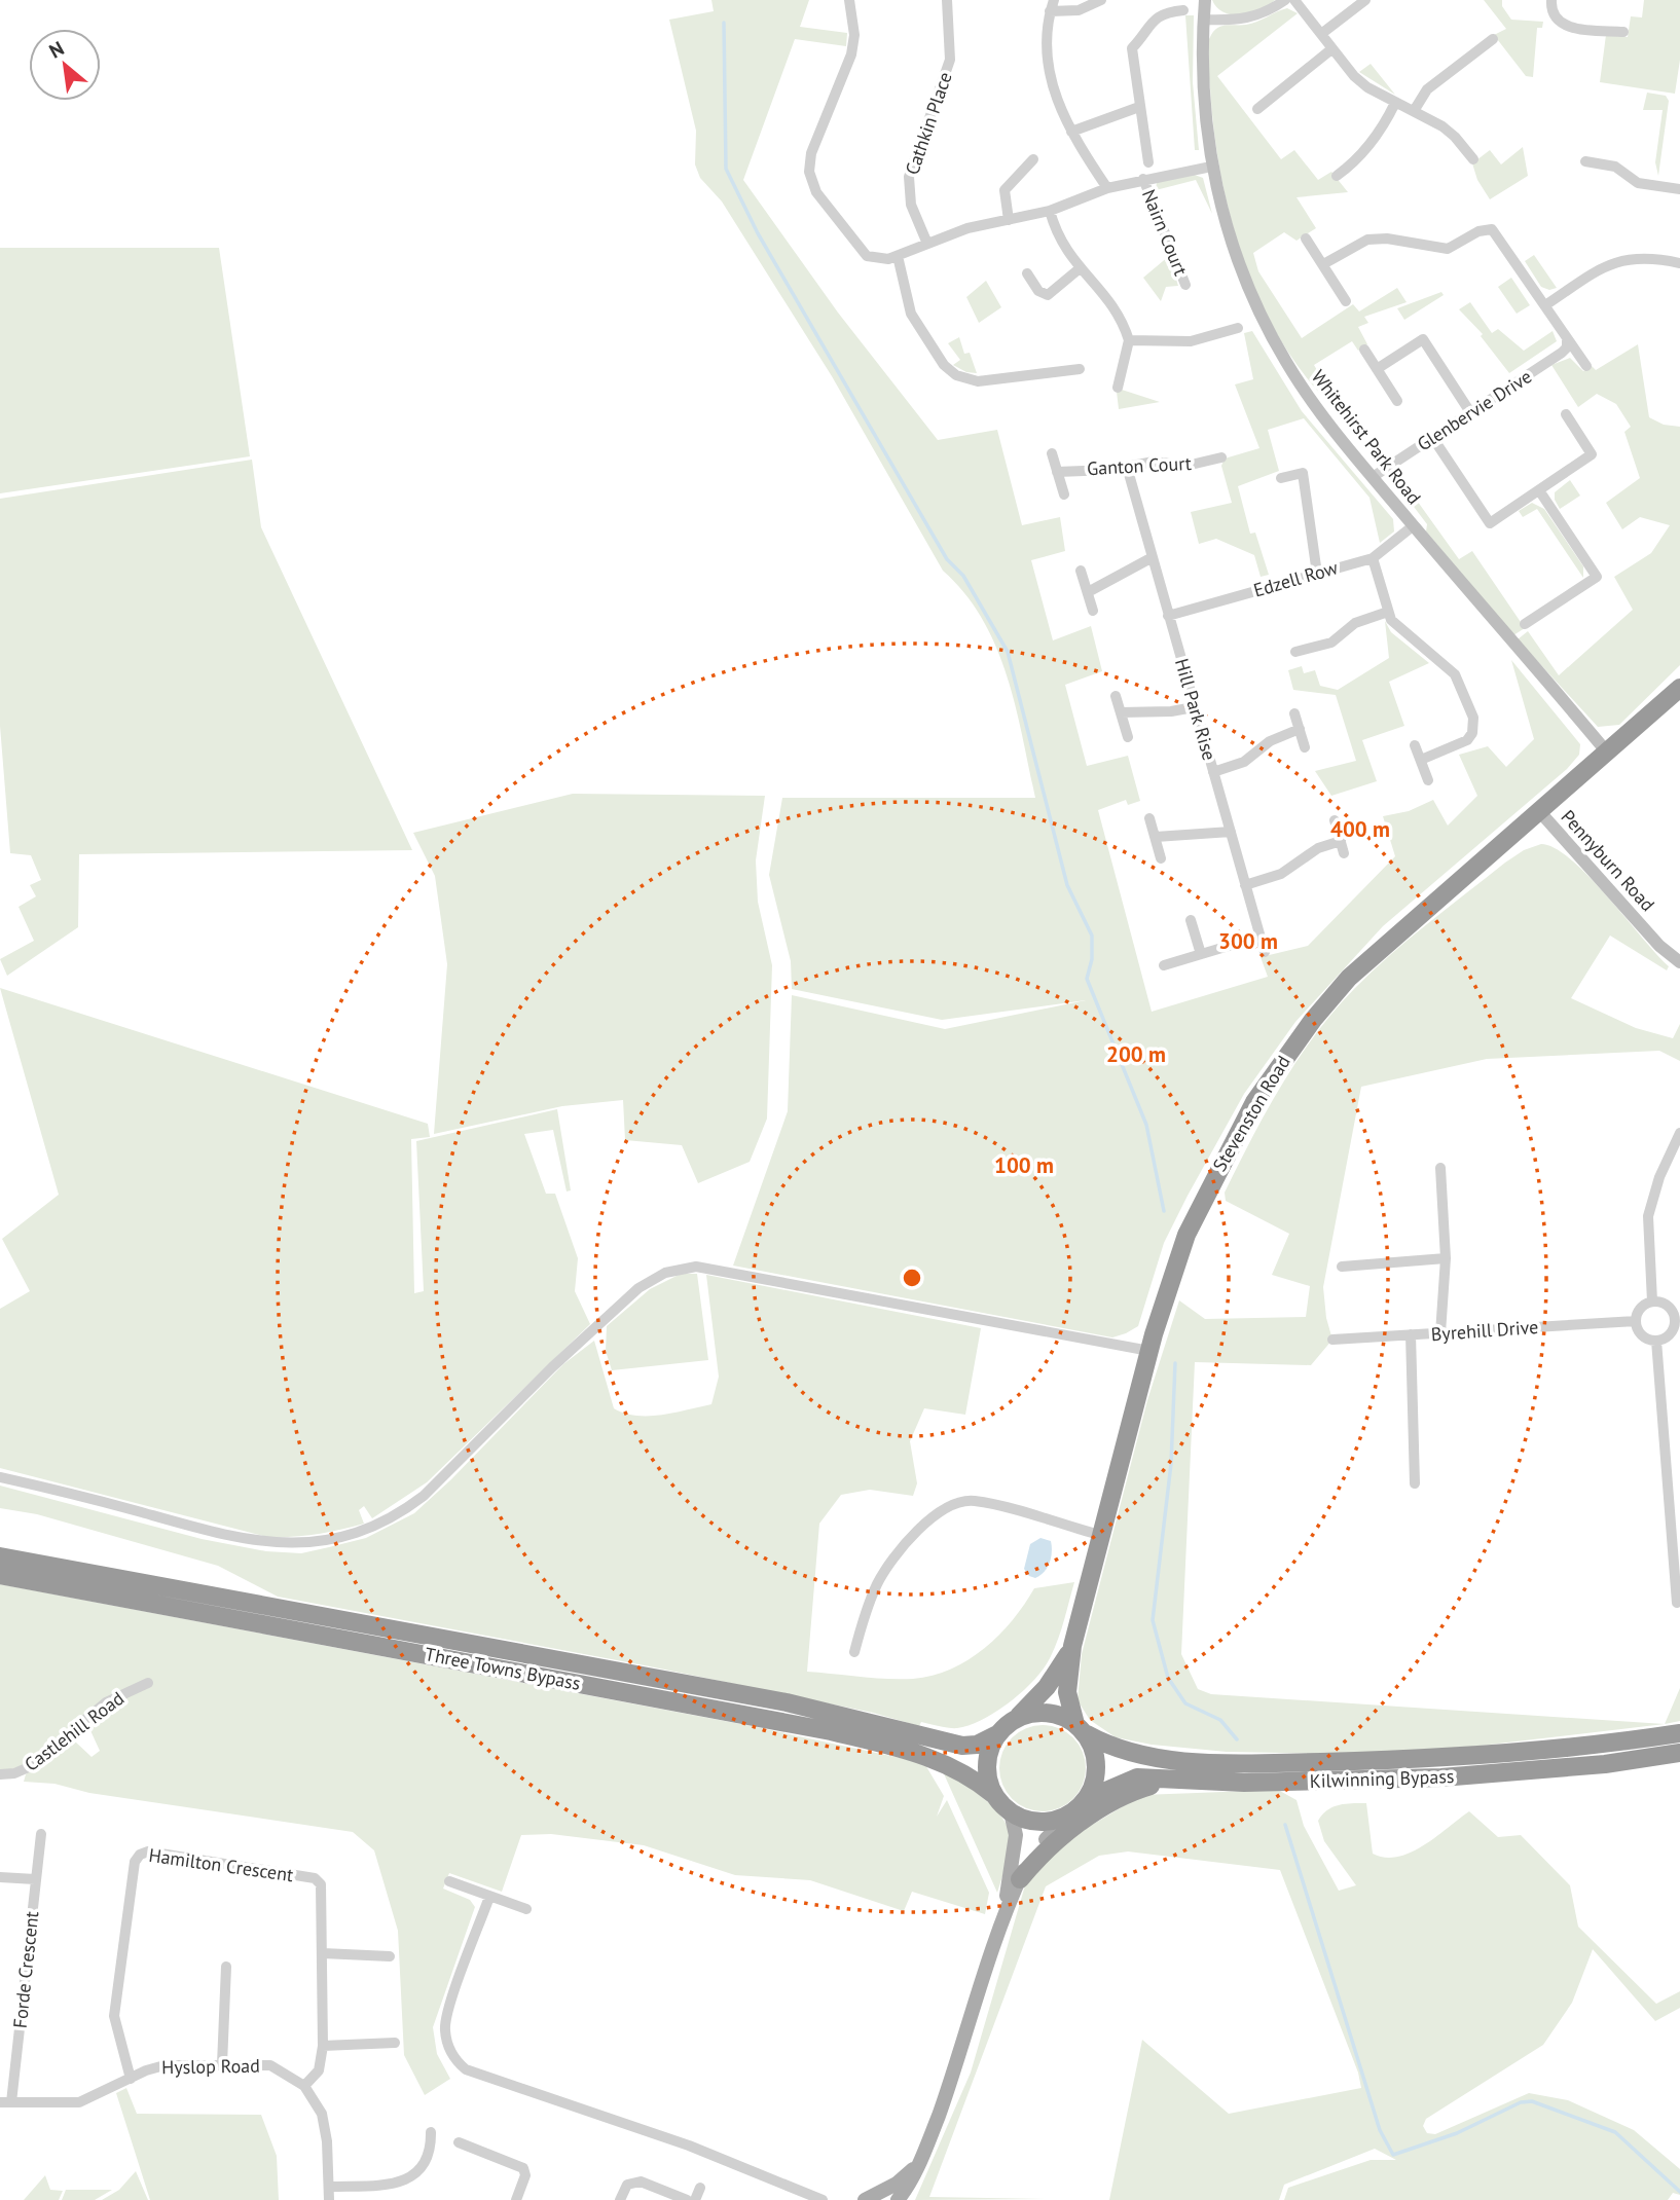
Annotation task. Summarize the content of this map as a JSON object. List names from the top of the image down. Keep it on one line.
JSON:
{"streets":{"highway":["Stevenston Road","Three Towns Bypass","Kilwinning Bypass"],"street":["Cathkin Place","Nairn Court","Glenbervie Drive","Whitehirst Park Road","Ganton Court","Edzell Row","Hill Park Rise","Pennyburn Road","Byrehill Drive","Castlehill Road","Hamilton Crescent","Forde Crescent","Hyslop Road"]},"crossings":[["Glenbervie Drive","Whitehirst Park Road"],["Whitehirst Park Road","Edzell Row"],["Whitehirst Park Road","Stevenston Road"],["Ganton Court","Hill Park Rise"],["Edzell Row","Hill Park Rise"],["Pennyburn Road","Stevenston Road"],["Three Towns Bypass","Kilwinning Bypass"],["Hamilton Crescent","Hyslop Road"],["Forde Crescent","Hyslop Road"]],"north":"top left","rings":["400 m","300 m","200 m","100 m"]}
